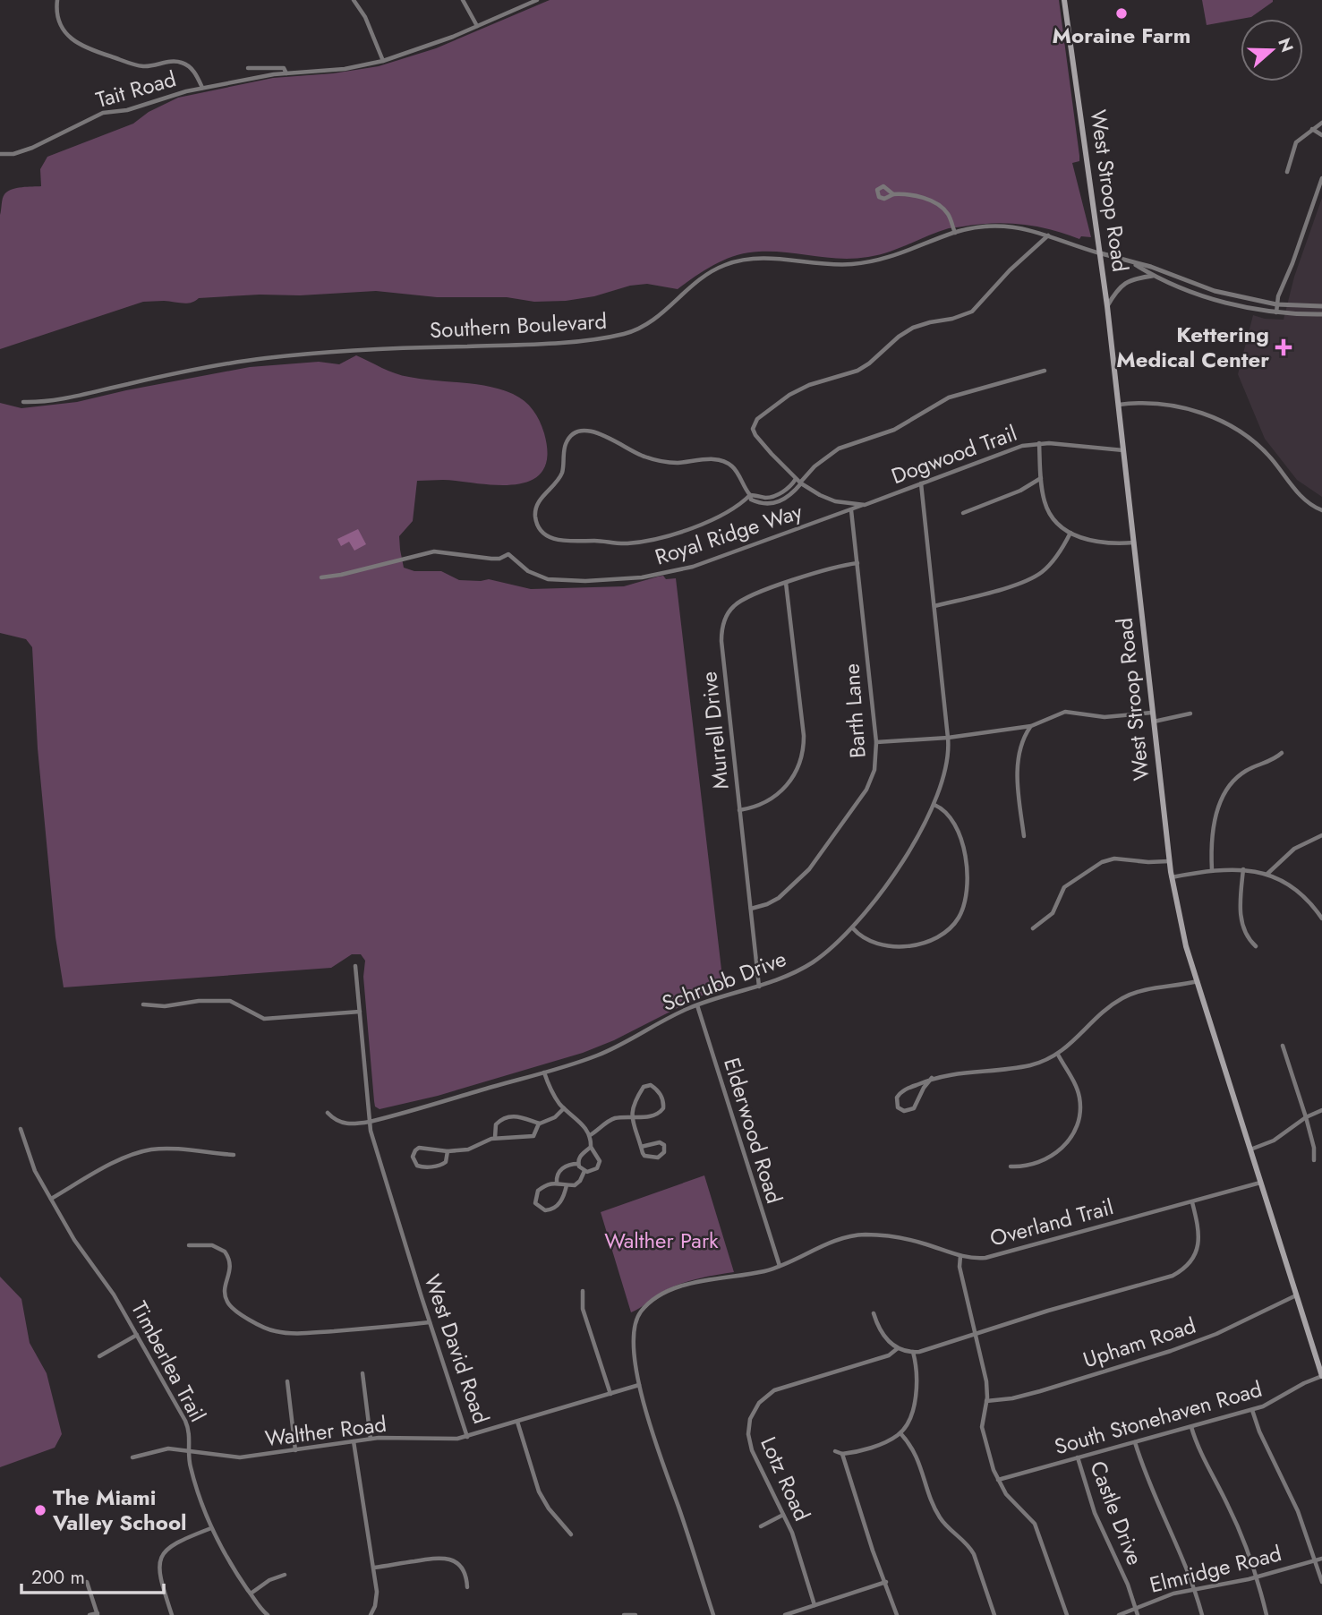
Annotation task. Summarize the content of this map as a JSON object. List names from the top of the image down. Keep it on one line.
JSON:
{"streets":{"main road":["West Stroop Road"],"street":["Tait Road","Southern Boulevard","Dogwood Trail","Royal Ridge Way","Barth Lane","Murrell Drive","Schrubb Drive","Elderwood Road","Overland Trail","Upham Road","West David Road","Timberlea Trail","South Stonehaven Road","Walther Road","Lotz Road","Castle Drive","Elmridge Road"]},"crossings":[["West Stroop Road","Southern Boulevard"],["West Stroop Road","Dogwood Trail"],["West Stroop Road","Overland Trail"],["West Stroop Road","Upham Road"],["West Stroop Road","South Stonehaven Road"],["Dogwood Trail","Royal Ridge Way"],["Dogwood Trail","Schrubb Drive"],["Royal Ridge Way","Barth Lane"],["Barth Lane","Murrell Drive"],["Murrell Drive","Schrubb Drive"],["Schrubb Drive","Elderwood Road"],["Schrubb Drive","West David Road"],["Elderwood Road","Overland Trail"],["Overland Trail","West David Road"],["West David Road","Walther Road"],["Timberlea Trail","Walther Road"],["South Stonehaven Road","Castle Drive"],["Castle Drive","Elmridge Road"]],"parks":["Walther Park"],"places":{"other":["Moraine Farm","The Miami Valley School"],"health":["Kettering Medical Center"]},"scale_bar":"200 m","north":"right"}
